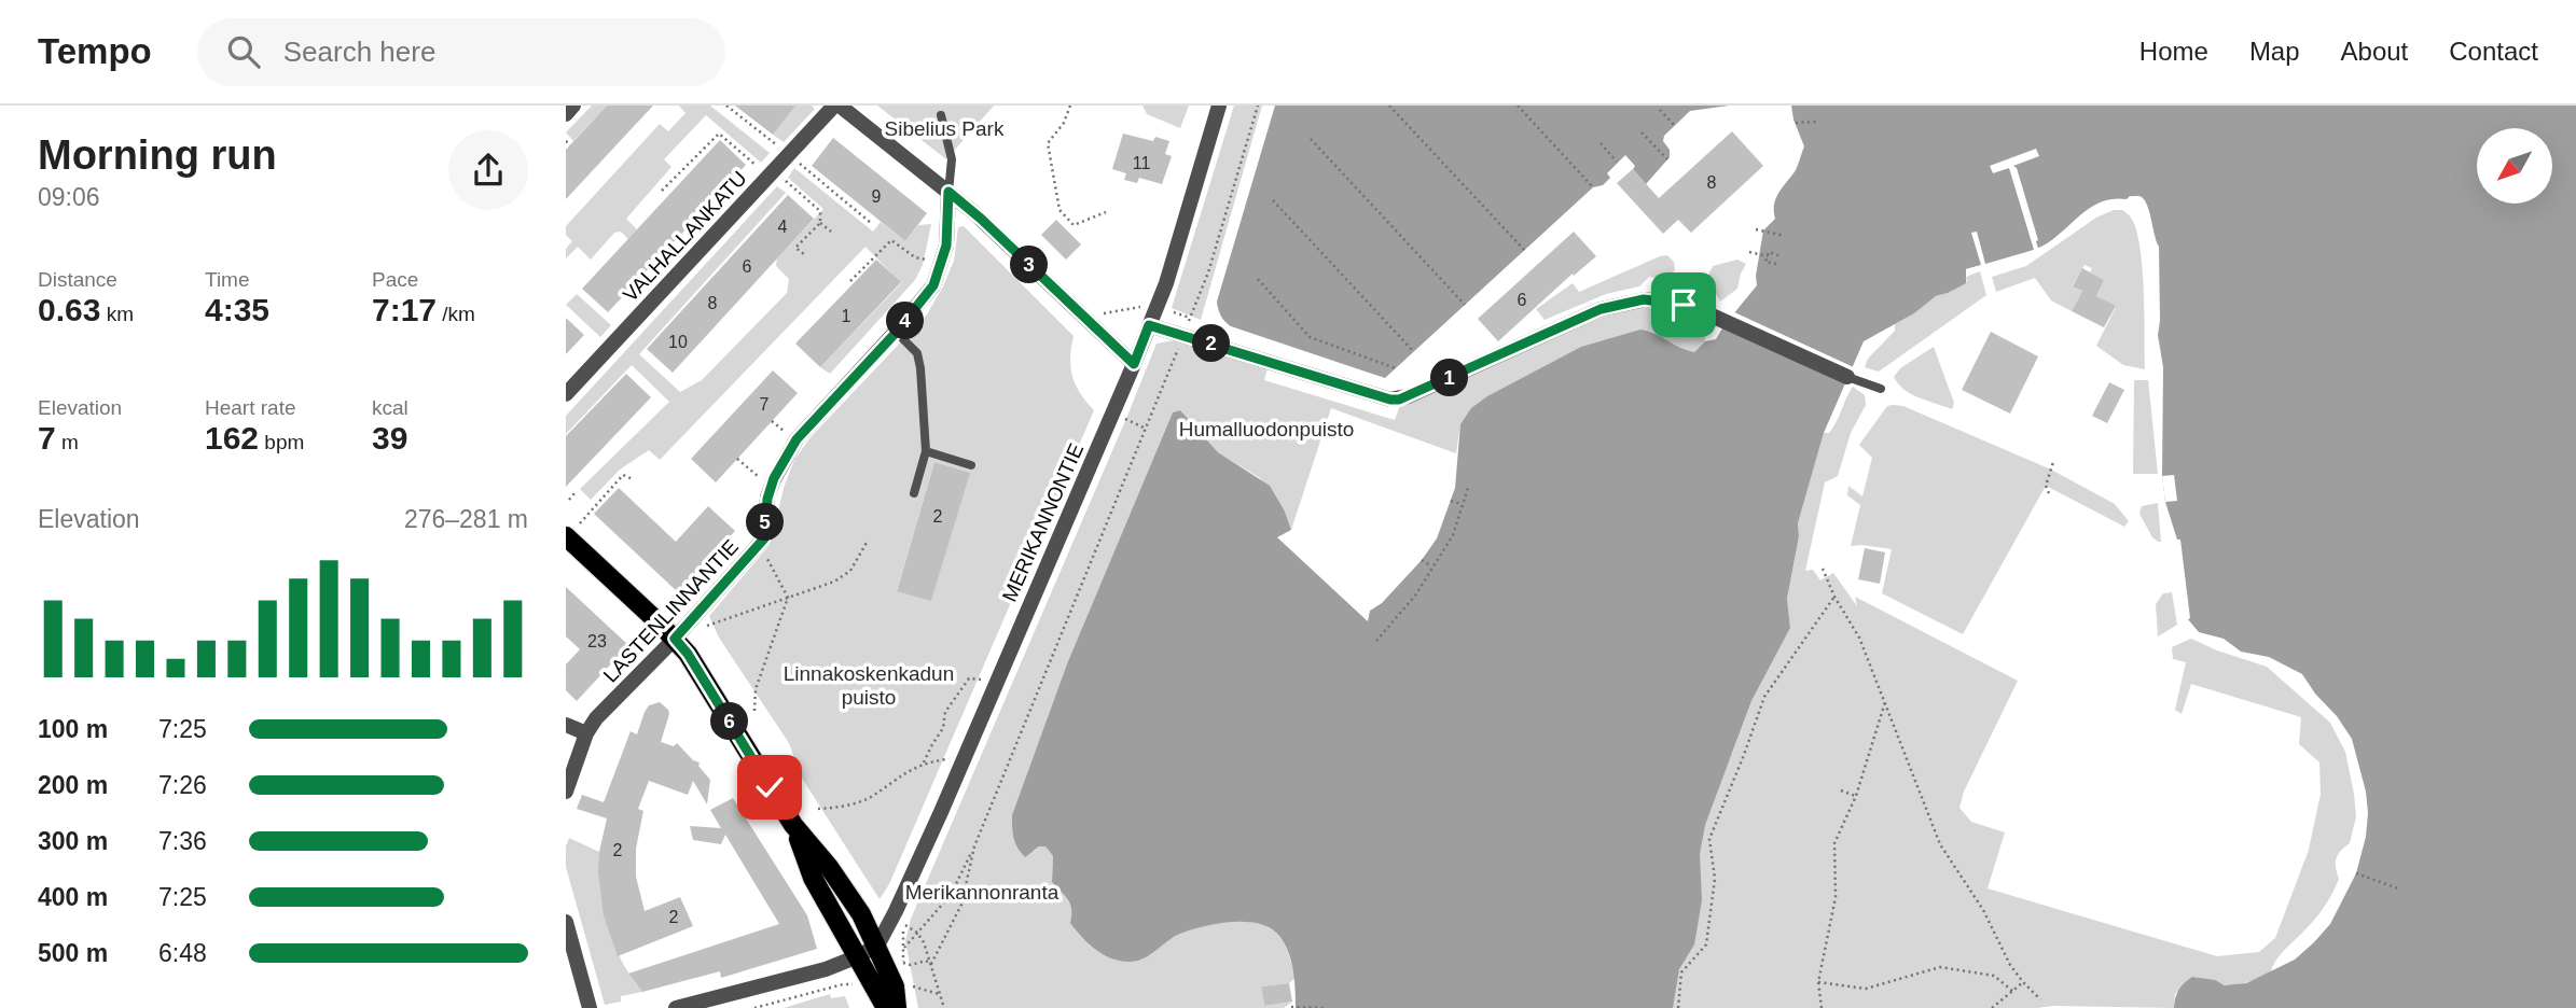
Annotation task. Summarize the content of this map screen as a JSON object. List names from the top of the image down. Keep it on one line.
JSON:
{"streets":{"street":["VALHALLANKATU","MERIKANNONTIE","LASTENLINNANTIE"]},"parks":["Sibelius Park","Humalluodonpuisto","Linnakoskenkadun puisto","Merikannonranta"],"house_numbers":["11","8","9","4","6","6","8","1","10","7","2","23","2","2"],"north":"bottom left","page":{"header":"Tempo","search":"Search here","nav":["Home","Map","About","Contact"],"heading":["Morning run","09:06"],"stats":[["Distance","0.63 km"],["Time","4:35"],["Pace","7:17 /km"],["Elevation","7 m"],["Heart rate","162 bpm"],["kcal","39"]],"pins":["3","4","2","1","5","6"],"chart":["Elevation","276–281 m"],"list":[{"name":"100 m","note":"7:25"},{"name":"200 m","note":"7:26"},{"name":"300 m","note":"7:36"},{"name":"400 m","note":"7:25"},{"name":"500 m","note":"6:48"}]}}
